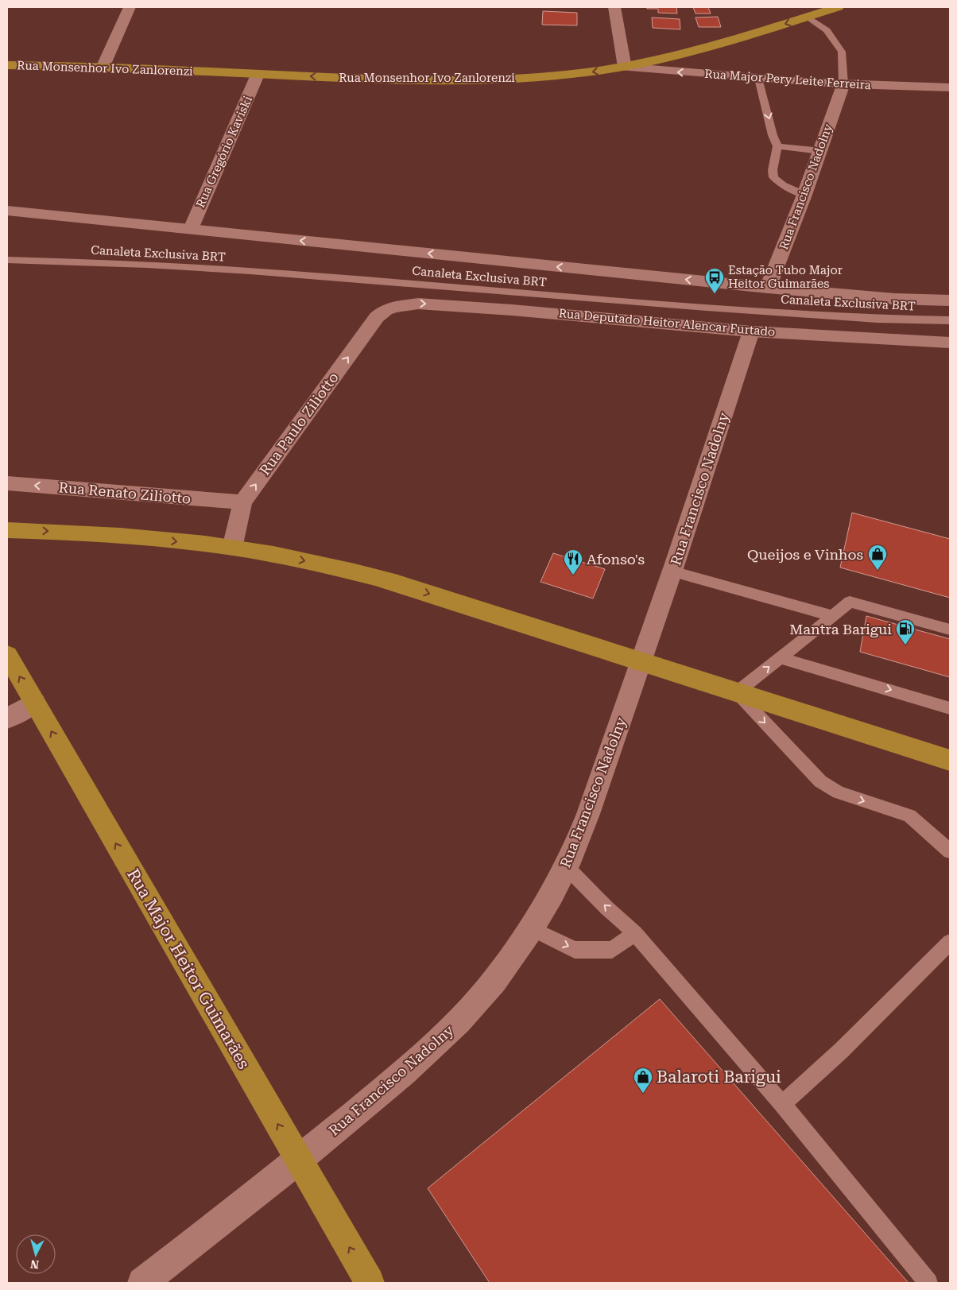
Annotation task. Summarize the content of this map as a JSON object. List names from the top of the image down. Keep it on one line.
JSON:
{"streets":{"main road":["Rua Monsenhor Ivo Zanlorenzi","Rua Major Heitor Guimarães"],"street":["Rua Major Pery Leite Ferreira","Rua Gregório Kaviski","Rua Francisco Nadolny","Rua Deputado Heitor Alencar Furtado","Rua Paulo Ziliotto","Rua Renato Ziliotto"],"lane":["Canaleta Exclusiva BRT"]},"crossings":[["Rua Monsenhor Ivo Zanlorenzi","Rua Major Pery Leite Ferreira"],["Rua Monsenhor Ivo Zanlorenzi","Rua Gregório Kaviski"],["Rua Major Pery Leite Ferreira","Rua Francisco Nadolny"],["Rua Francisco Nadolny","Rua Deputado Heitor Alencar Furtado"],["Rua Francisco Nadolny","Rua Major Heitor Guimarães"],["Rua Deputado Heitor Alencar Furtado","Rua Paulo Ziliotto"],["Rua Paulo Ziliotto","Rua Renato Ziliotto"]],"one_way":["Rua Monsenhor Ivo Zanlorenzi","Rua Major Pery Leite Ferreira","Rua Paulo Ziliotto","Rua Renato Ziliotto","Rua Major Heitor Guimarães"],"places":{"bus stop":["Estação Tubo Major Heitor Guimarães"],"shop":["Queijos e Vinhos","Balaroti Barigui"],"restaurant":["Afonso's"],"fuel station":["Mantra Barigui"]},"north":"bottom"}
